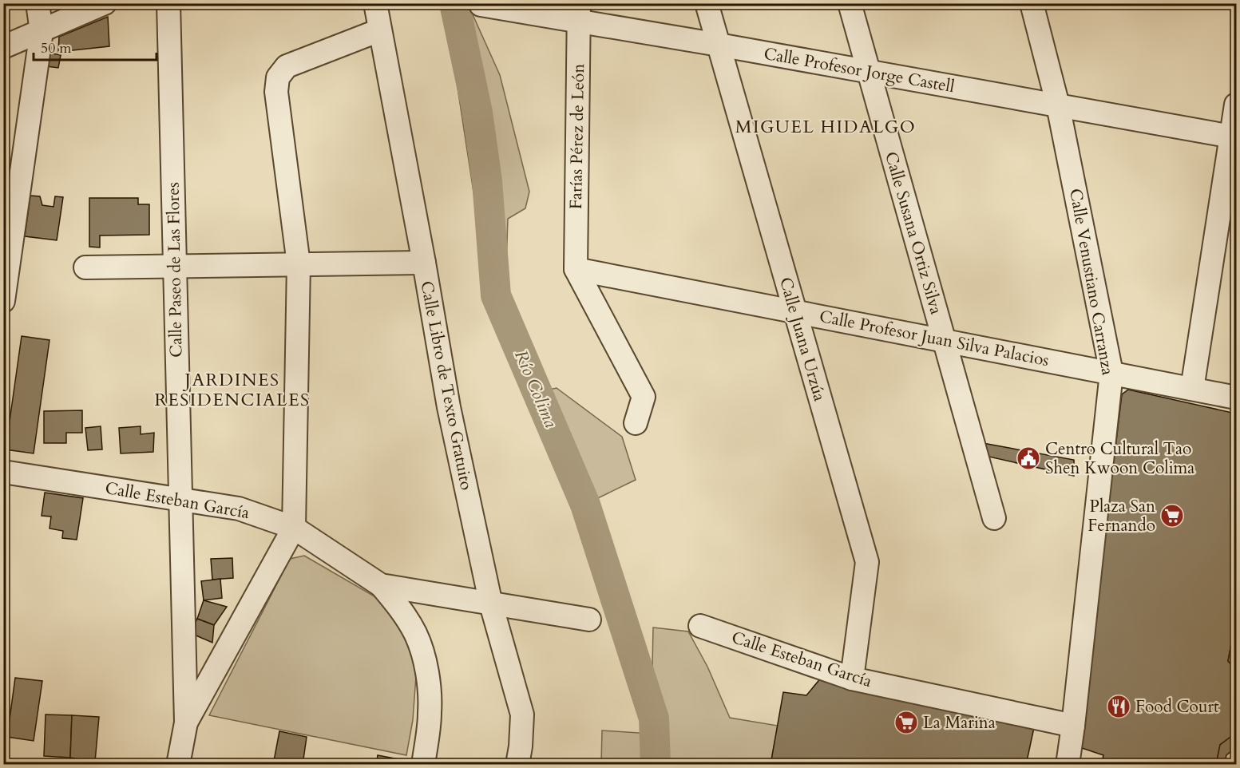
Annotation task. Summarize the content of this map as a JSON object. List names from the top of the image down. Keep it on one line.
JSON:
{"streets":{"street":["Calle Profesor Jorge Castell","Farías Pérez de León","Calle Susana Ortiz Silva","Calle Paseo de Las Flores","Calle Venustiano Carranza","Calle Profesor Juan Silva Palacios","Calle Juana Urzúa","Calle Libro de Texto Gratuito","Calle Esteban García"]},"crossings":[["Calle Profesor Jorge Castell","Farías Pérez de León"],["Calle Profesor Jorge Castell","Calle Susana Ortiz Silva"],["Calle Profesor Jorge Castell","Calle Venustiano Carranza"],["Calle Profesor Jorge Castell","Calle Juana Urzúa"],["Farías Pérez de León","Calle Profesor Juan Silva Palacios"],["Calle Susana Ortiz Silva","Calle Profesor Juan Silva Palacios"],["Calle Paseo de Las Flores","Calle Esteban García"],["Calle Venustiano Carranza","Calle Profesor Juan Silva Palacios"],["Calle Venustiano Carranza","Calle Esteban García"],["Calle Profesor Juan Silva Palacios","Calle Juana Urzúa"],["Calle Juana Urzúa","Calle Esteban García"],["Calle Libro de Texto Gratuito","Calle Esteban García"]],"districts":["MIGUEL HIDALGO","JARDINES RESIDENCIALES"],"water":["Río Colima"],"places":{"public building":["Centro Cultural Tao Shen Kwoon Colima"],"supermarket":["Plaza San Fernando","La Marina"],"restaurant":["Food Court"]},"scale_bar":"50 m"}
